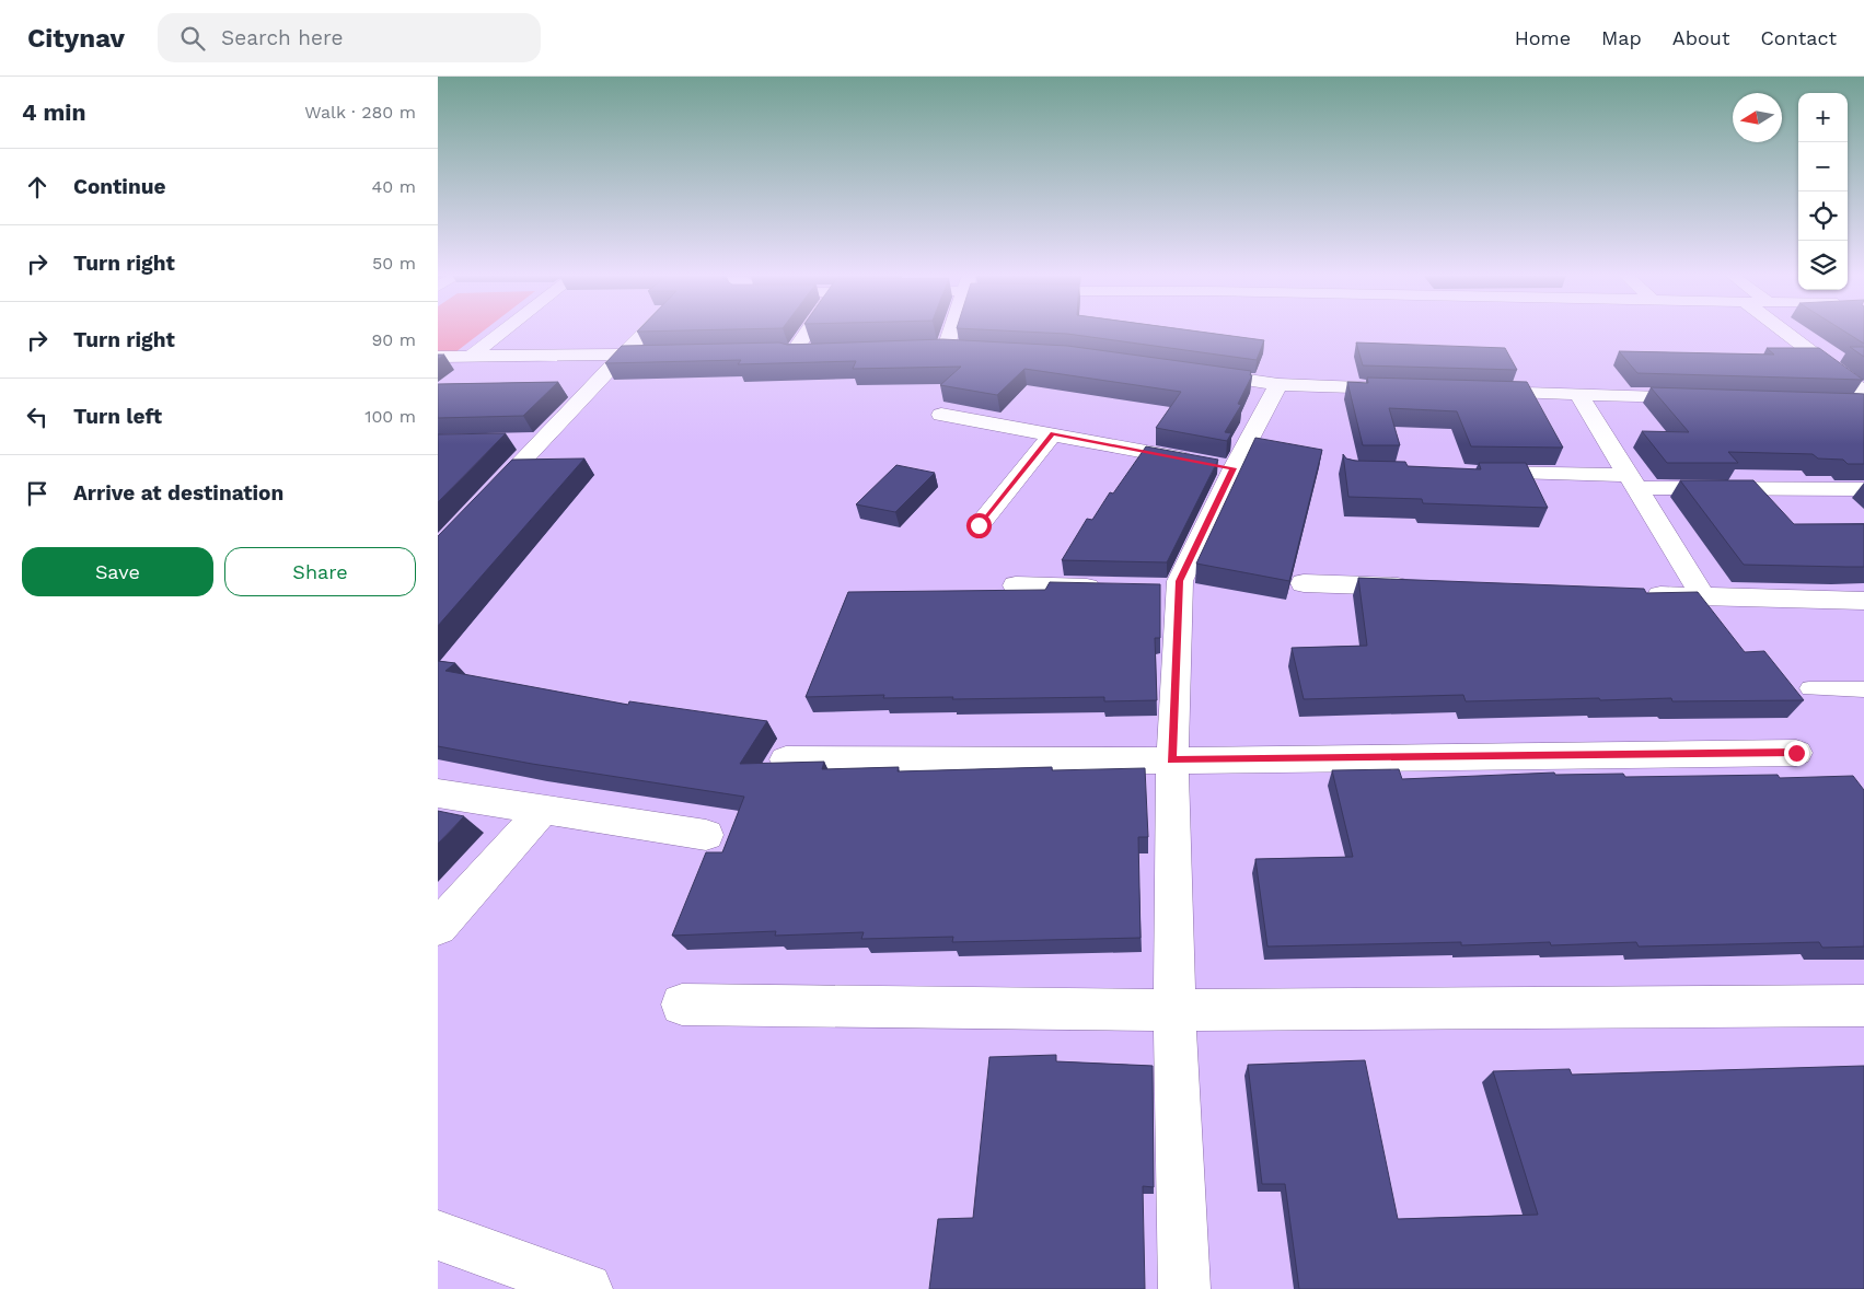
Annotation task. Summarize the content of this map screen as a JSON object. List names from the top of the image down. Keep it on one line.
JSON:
{"north":"left","page":{"header":"Citynav","search":"Search here","nav":["Home","Map","About","Contact"],"heading":["4 min","Walk · 280 m"],"map_buttons":["+","−"],"list":[["Continue","40 m"],["Turn right","50 m"],["Turn right","90 m"],["Turn left","100 m"],"Arrive at destination"],"buttons":["Save","Share"]}}
